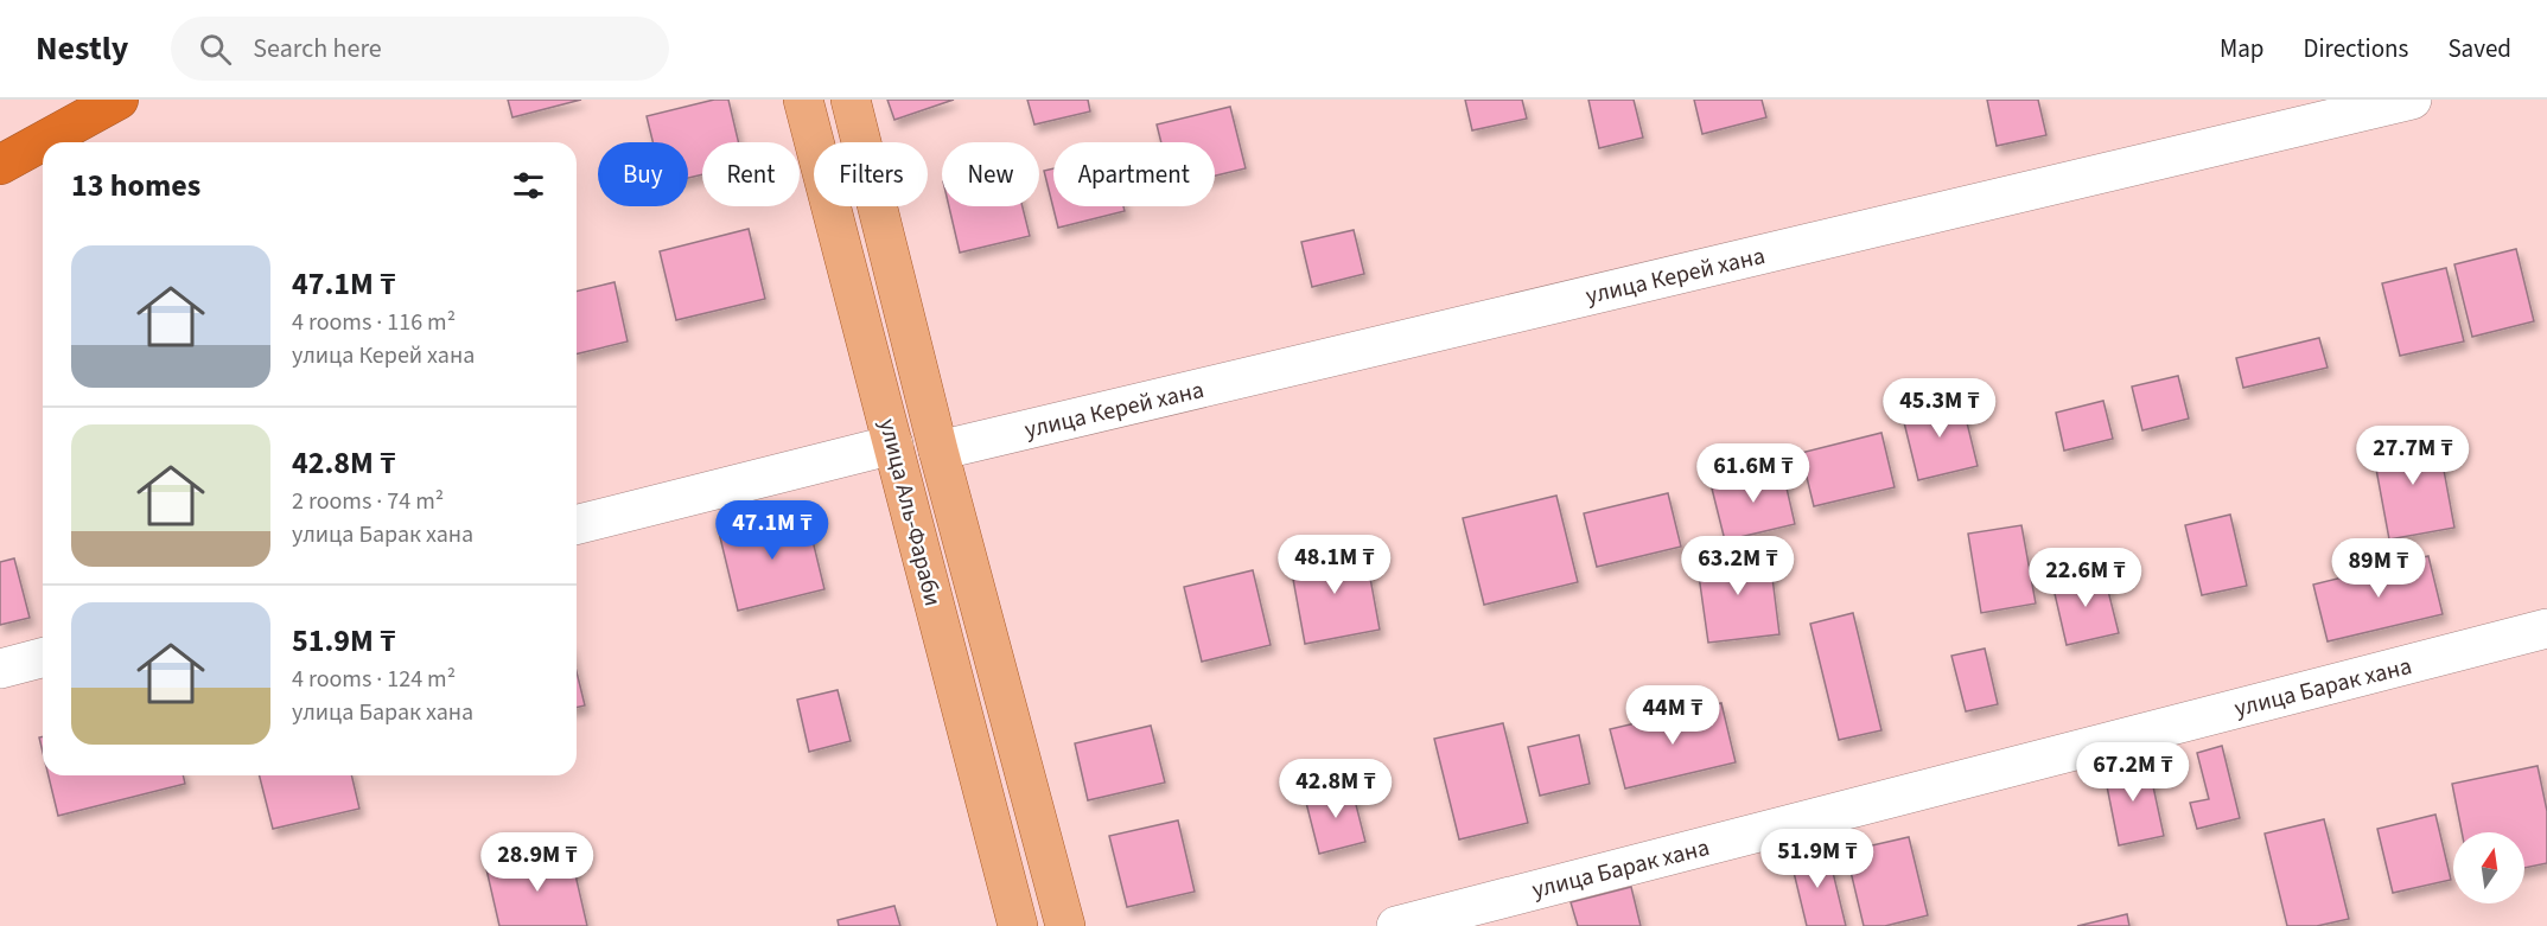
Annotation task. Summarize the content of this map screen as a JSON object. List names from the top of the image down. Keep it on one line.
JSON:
{"streets":{"main road":["улица Аль-Фараби"],"street":["улица Керей хана","улица Барак хана"]},"crossings":[["улица Керей хана","улица Аль-Фараби"]],"north":"top","page":{"header":"Nestly","search":"Search here","nav":["Map","Directions","Saved"],"chip":["Buy","Rent","Filters","New","Apartment"],"heading":"13 homes","list":[{"name":"47.1M ₸","note":"4 rooms · 116 m² · улица Керей хана"},{"name":"42.8M ₸","note":"2 rooms · 74 m² · улица Барак хана"},{"name":"51.9M ₸","note":"4 rooms · 124 m² · улица Барак хана"}],"price":["45.3M ₸","27.7M ₸","61.6M ₸","47.1M ₸","48.1M ₸","63.2M ₸","89M ₸","22.6M ₸","44M ₸","67.2M ₸","42.8M ₸","51.9M ₸","28.9M ₸"]}}
